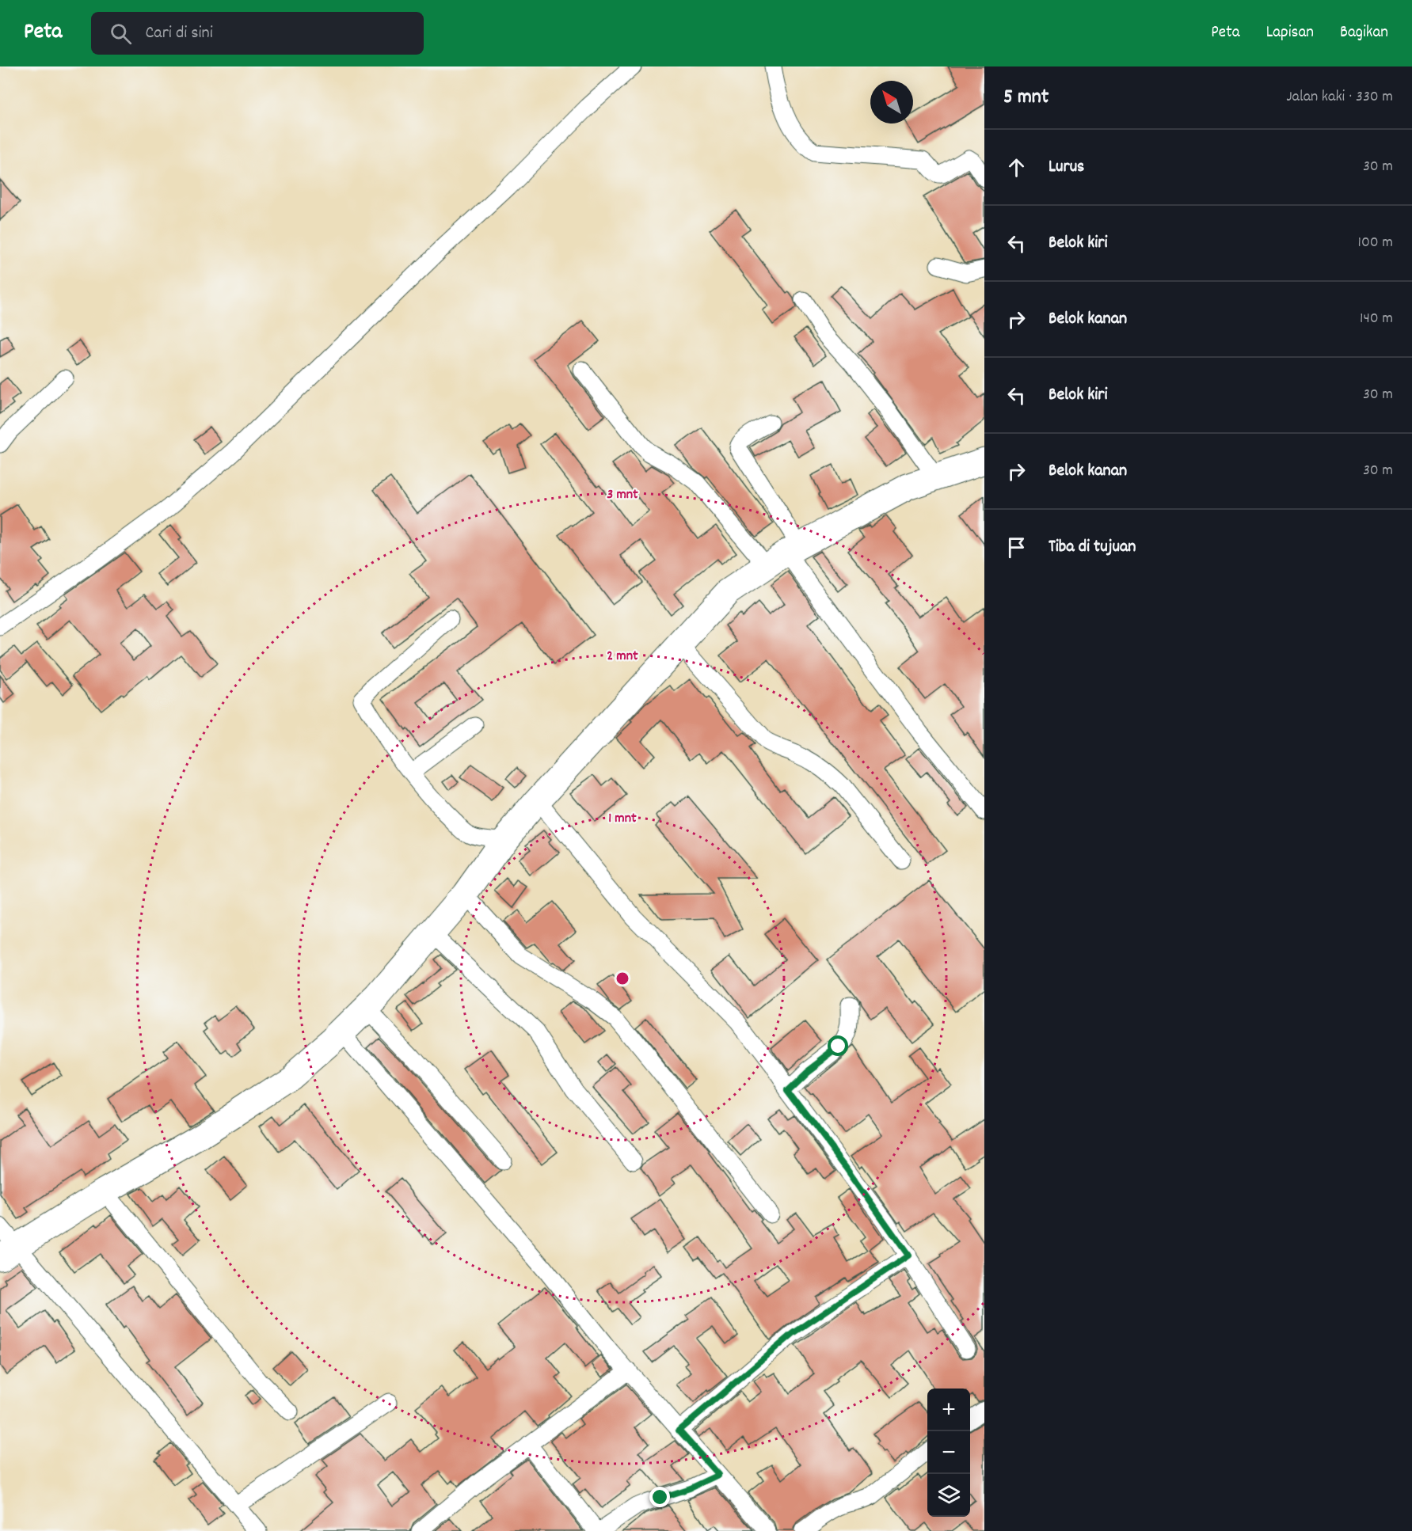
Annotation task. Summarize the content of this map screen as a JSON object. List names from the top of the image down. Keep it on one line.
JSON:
{"north":"top left","page":{"header":"Peta","search":"Cari di sini","nav":["Peta","Lapisan","Bagikan"],"heading":["5 mnt","Jalan kaki · 330 m"],"list":[["Lurus","30 m"],["Belok kiri","100 m"],["Belok kanan","140 m"],["Belok kiri","30 m"],["Belok kanan","30 m"],"Tiba di tujuan"],"map_buttons":["+","−"]},"rings":["3 mnt","2 mnt","1 mnt"]}
